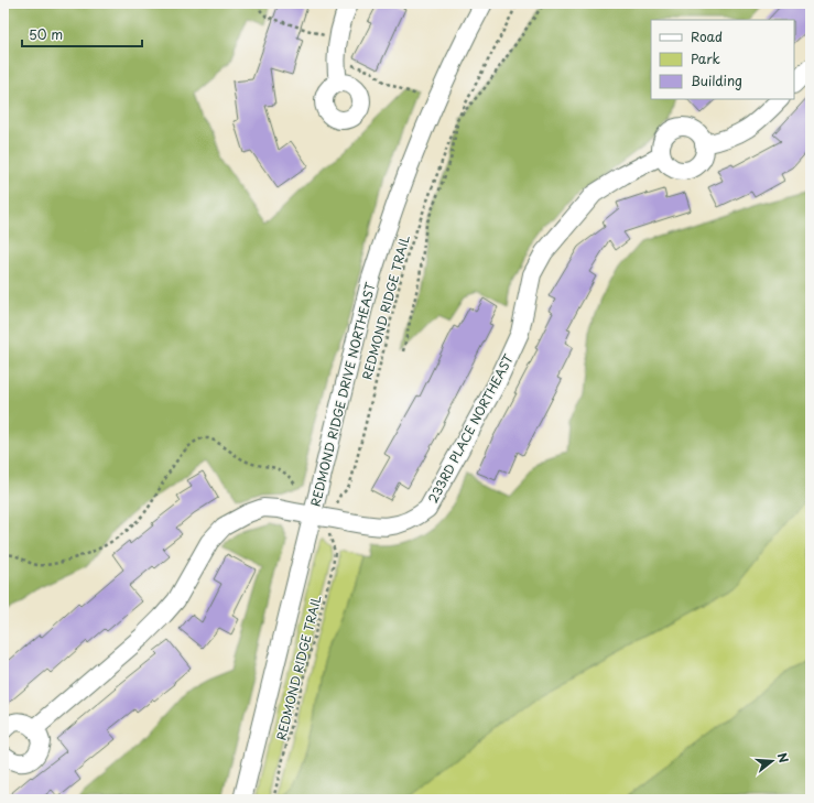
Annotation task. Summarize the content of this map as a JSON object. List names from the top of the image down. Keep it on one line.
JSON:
{"streets":{"street":["REDMOND RIDGE DRIVE NORTHEAST","233RD PLACE NORTHEAST"],"path":["REDMOND RIDGE TRAIL"]},"crossings":[["REDMOND RIDGE DRIVE NORTHEAST","233RD PLACE NORTHEAST"]],"legend":["Road","Park","Building"],"scale_bar":"50 m","north":"right"}
